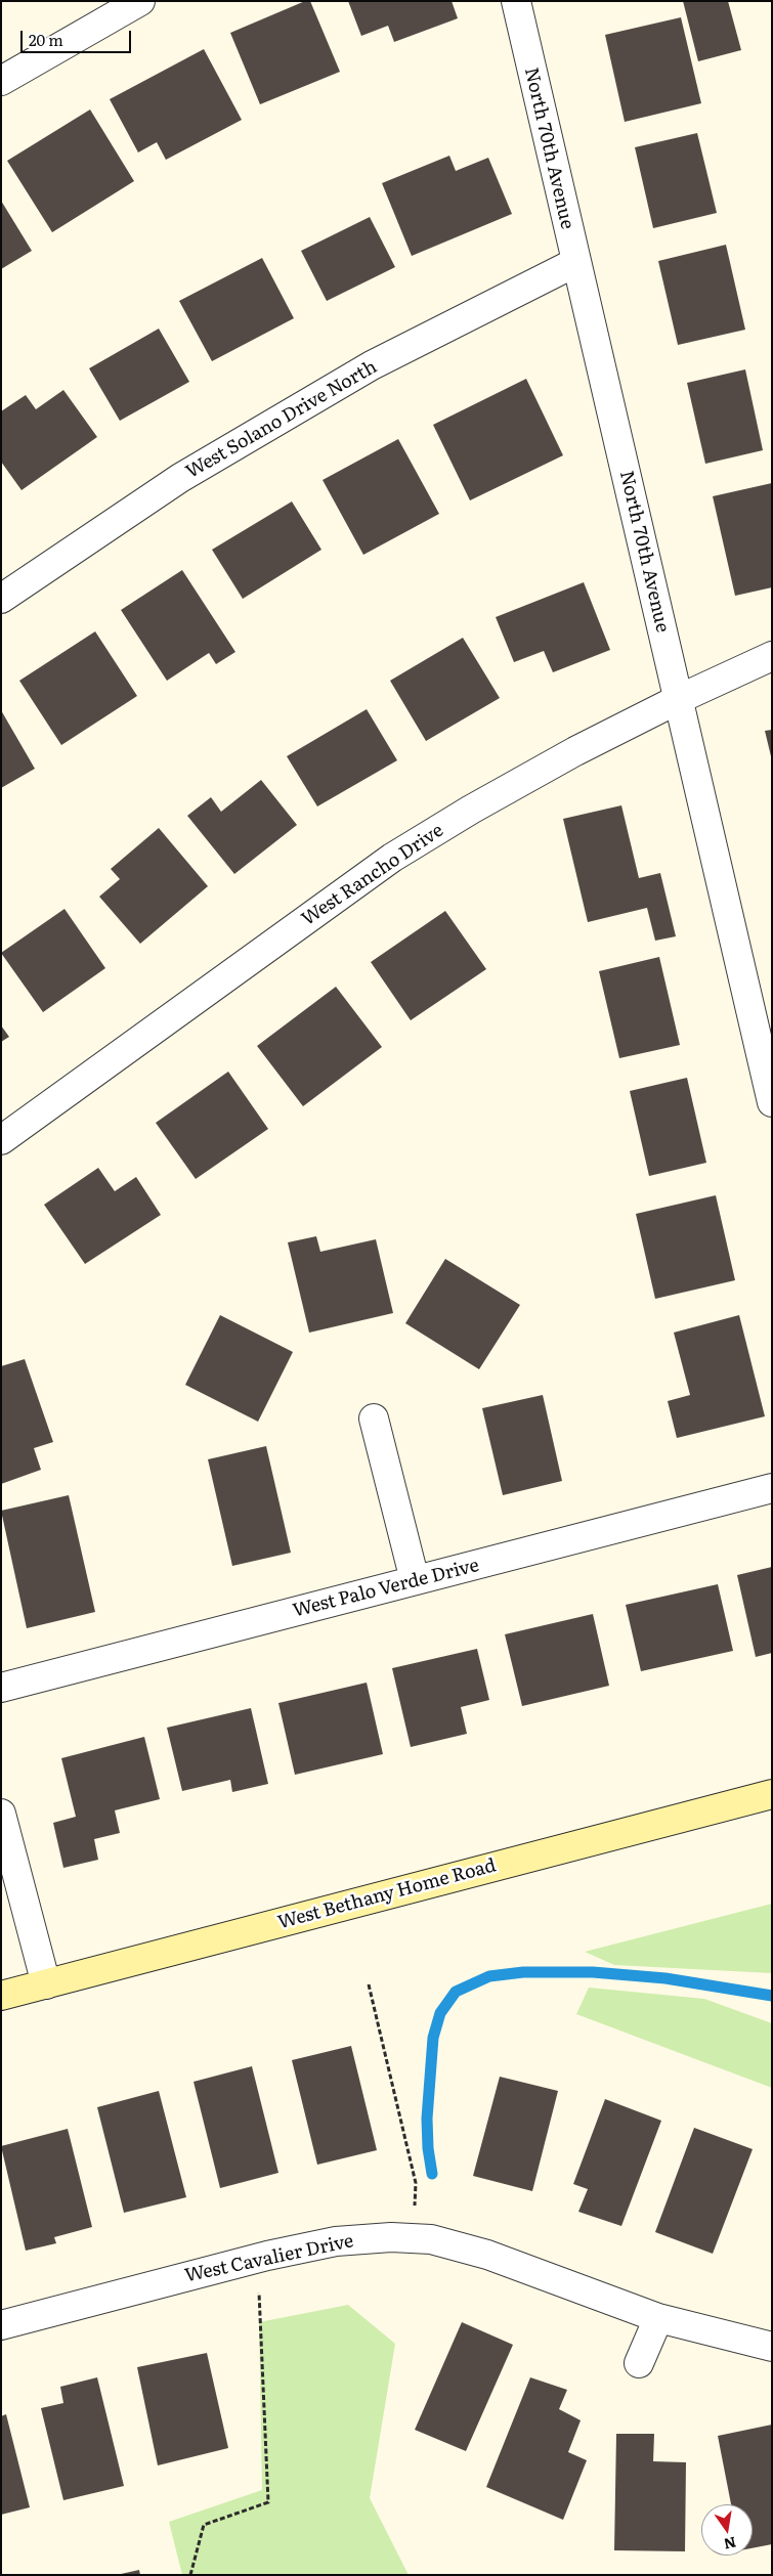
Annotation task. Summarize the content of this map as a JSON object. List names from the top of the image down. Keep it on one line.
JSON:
{"streets":{"main road":["West Bethany Home Road"],"street":["North 70th Avenue","West Solano Drive North","West Rancho Drive","West Palo Verde Drive","West Cavalier Drive"]},"crossings":[["North 70th Avenue","West Solano Drive North"],["North 70th Avenue","West Rancho Drive"]],"scale_bar":"20 m","north":"bottom"}
